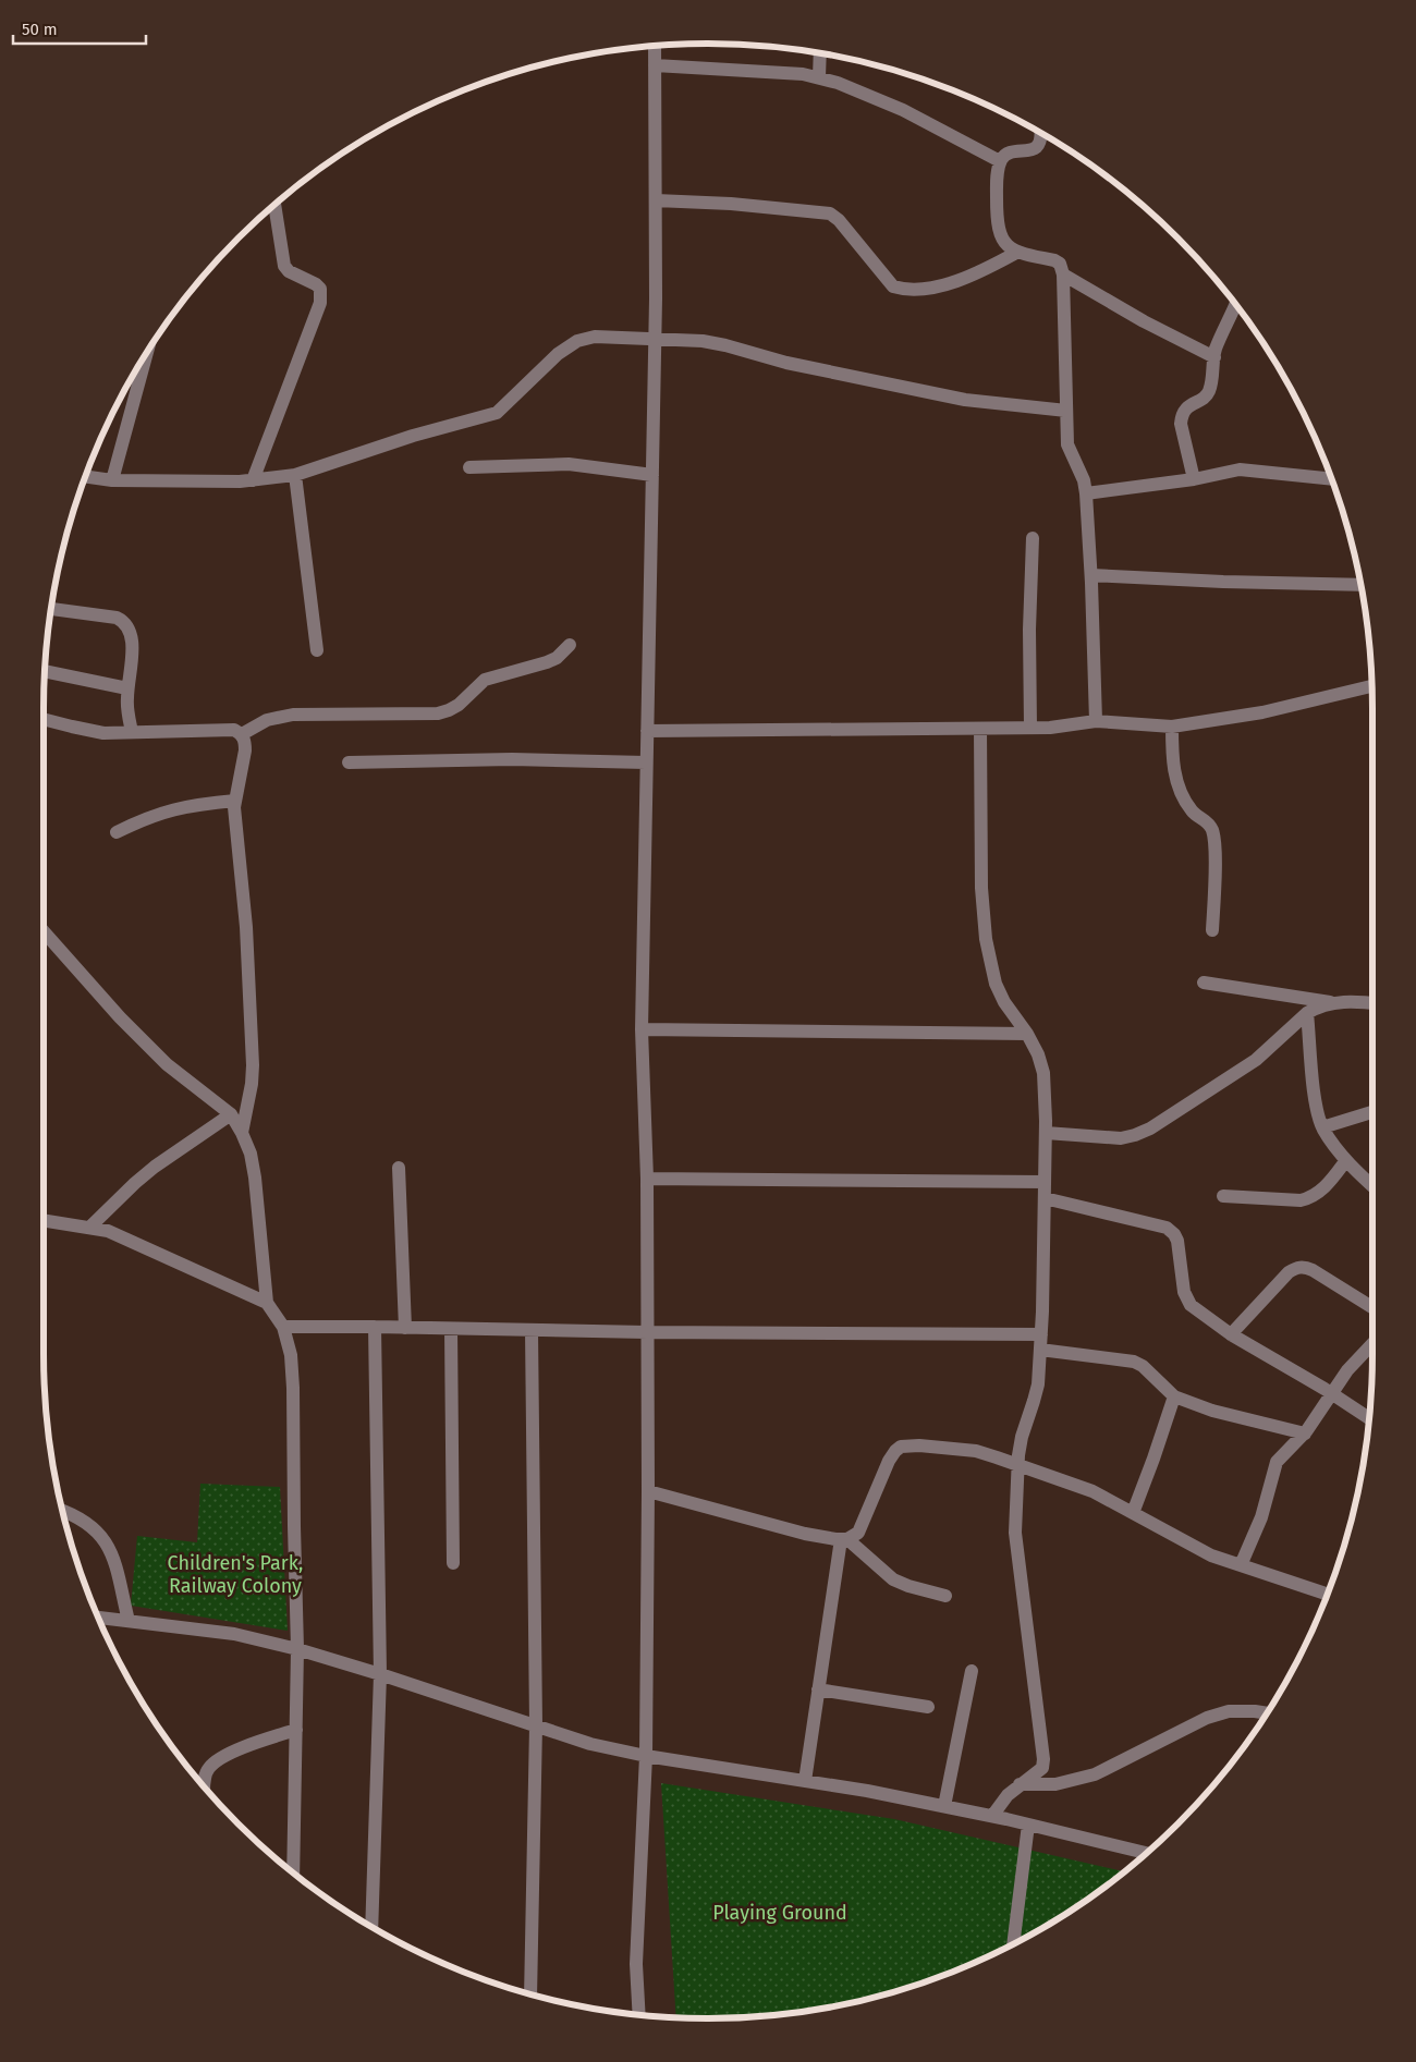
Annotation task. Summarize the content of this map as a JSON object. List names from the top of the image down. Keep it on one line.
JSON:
{"parks":["Children's Park, Railway Colony","Playing Ground"],"scale_bar":"50 m"}
